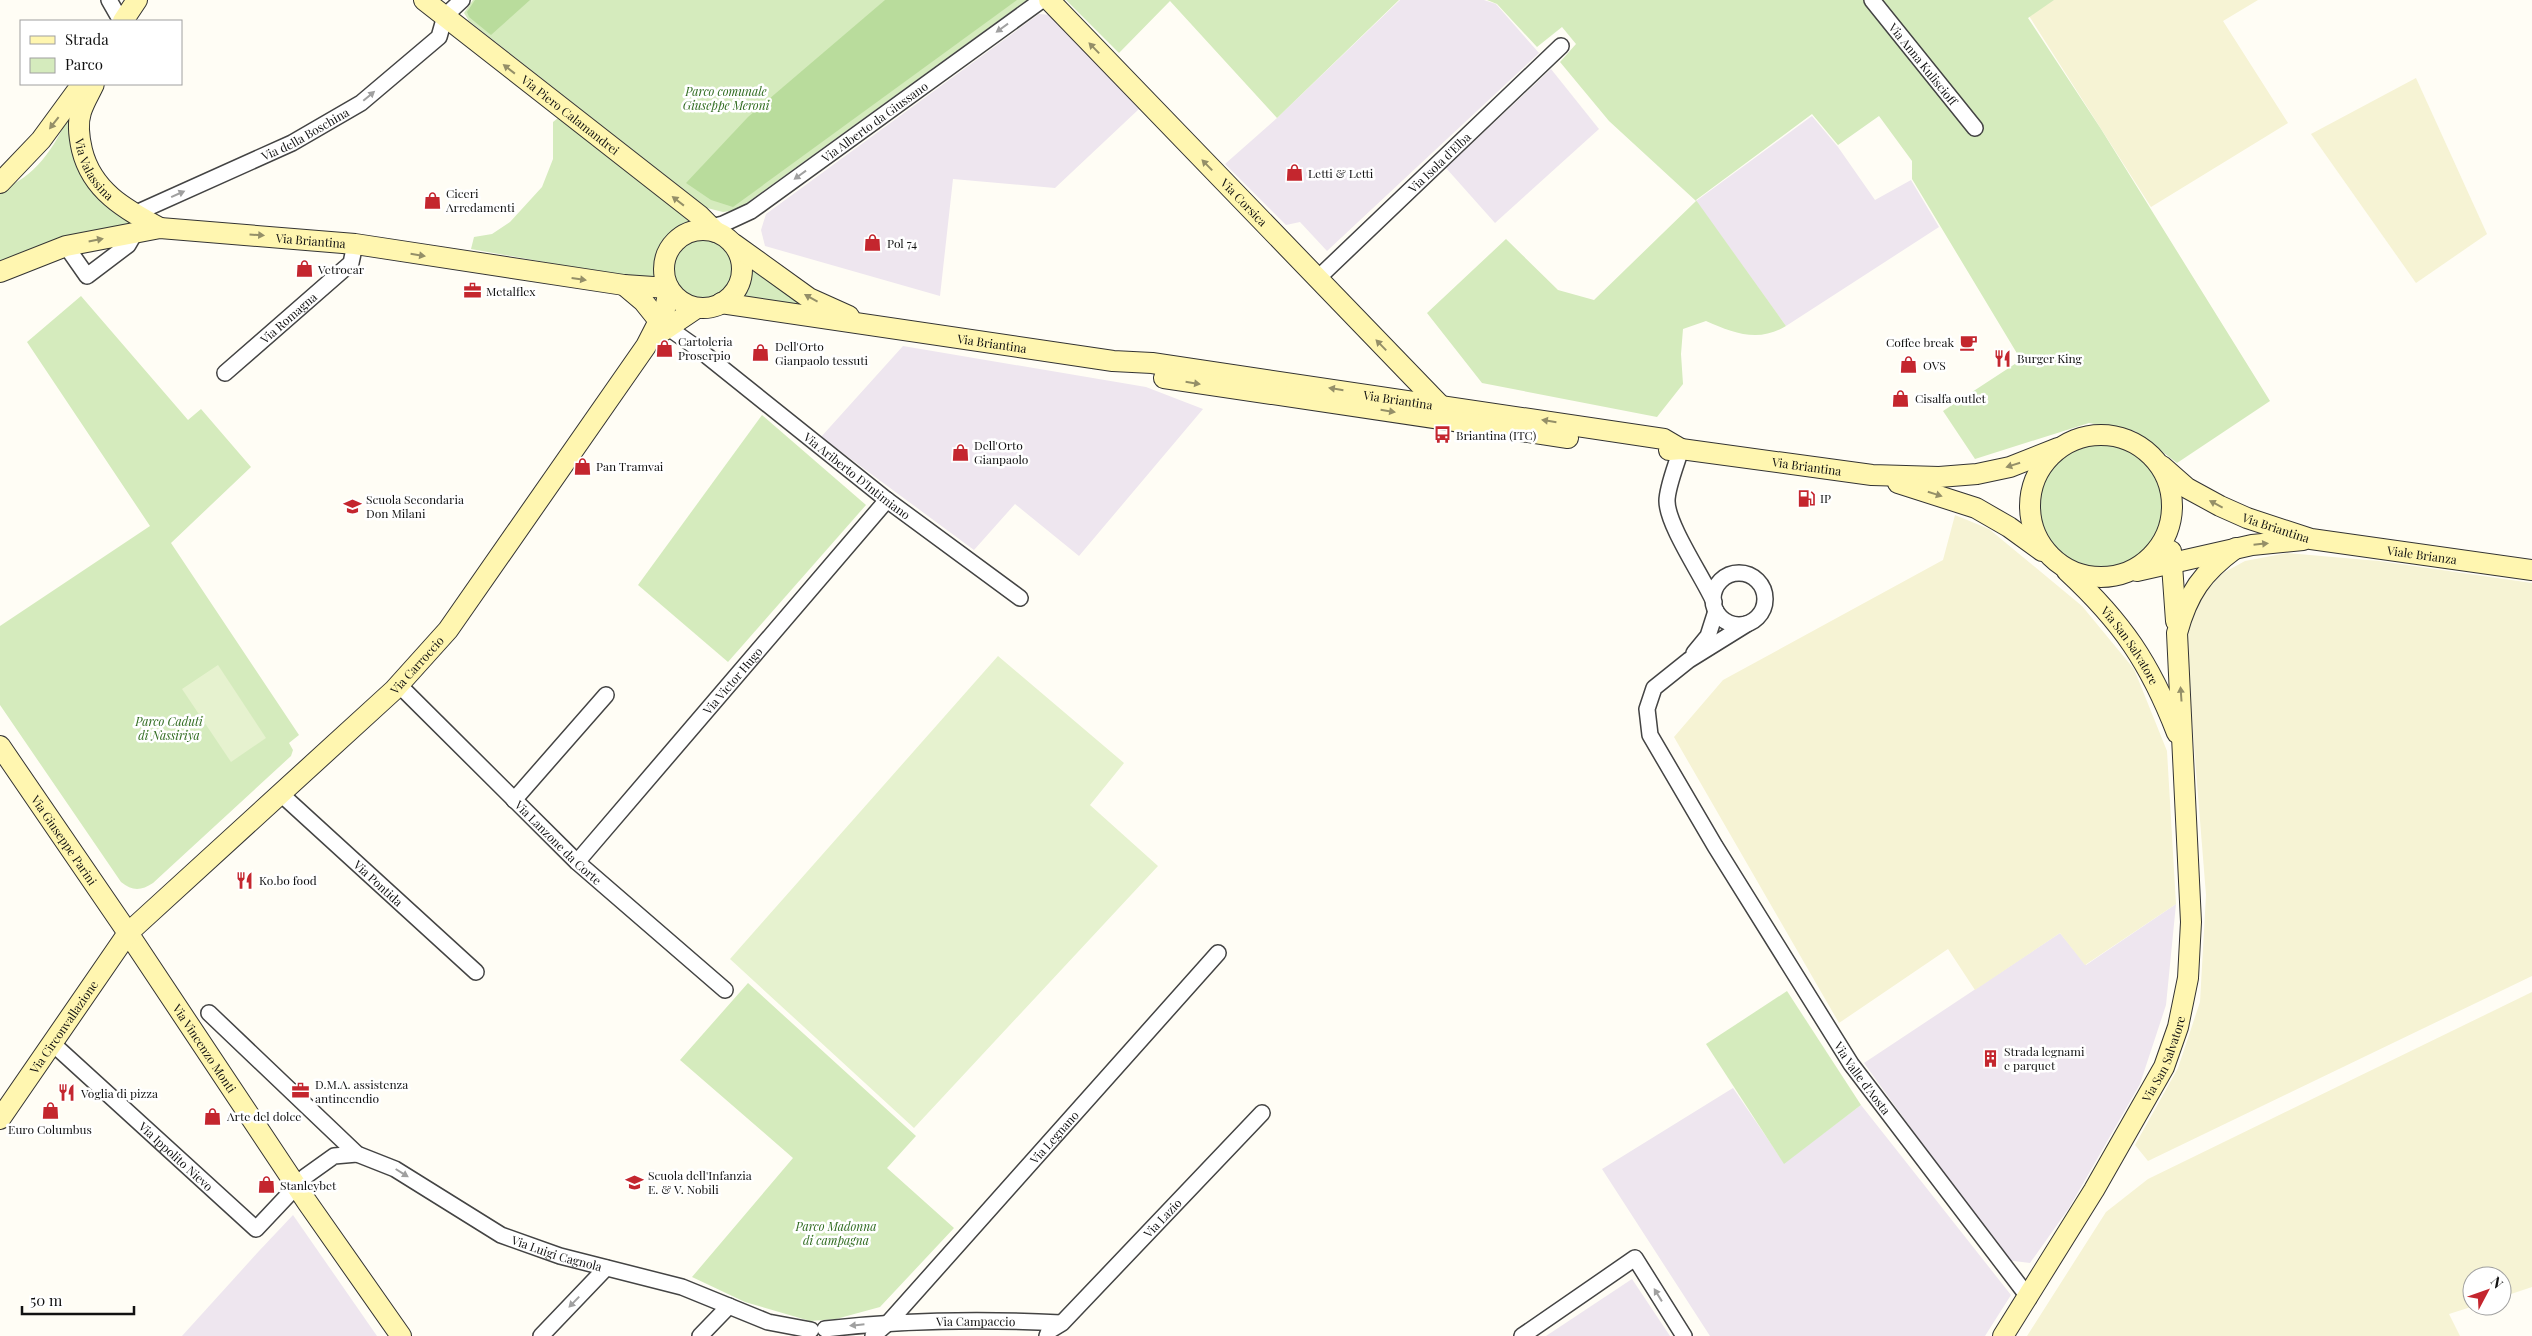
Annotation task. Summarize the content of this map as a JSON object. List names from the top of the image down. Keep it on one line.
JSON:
{"streets":{"main road":["Via Piero Calamandrei","Via Valassina","Via Corsica","Via Briantina","Viale Brianza","Via San Salvatore","Via Carroccio","Via Giuseppe Parini","Via Circonvallazione","Via Vincenzo Monti"],"street":["Via Anna Kuliscioff","Via Alberto da Giussano","Via della Boschina","Via Isola d'Elba","Via Romagna","Via Ariberto D'Intimiano","Via Victor Hugo","Via Lanzone da Corte","Via Pontida","Via Valle d'Aosta","Via Legnano","Via Ippolito Nievo","Via Lazio","Via Luigi Cagnola","Via Campaccio"]},"crossings":[["Via Piero Calamandrei","Via Alberto da Giussano"],["Via Piero Calamandrei","Via della Boschina"],["Via Piero Calamandrei","Via Briantina"],["Via Piero Calamandrei","Via Ariberto D'Intimiano"],["Via Piero Calamandrei","Via Carroccio"],["Via Alberto da Giussano","Via Briantina"],["Via Alberto da Giussano","Via Ariberto D'Intimiano"],["Via Alberto da Giussano","Via Carroccio"],["Via della Boschina","Via Valassina"],["Via Isola d'Elba","Via Corsica"],["Via Valassina","Via Briantina"],["Via Corsica","Via Briantina"],["Via Briantina","Via Romagna"],["Via Briantina","Via Ariberto D'Intimiano"],["Via Briantina","Viale Brianza"],["Via Briantina","Via San Salvatore"],["Via Briantina","Via Carroccio"],["Via Ariberto D'Intimiano","Via Carroccio"],["Via Ariberto D'Intimiano","Via Victor Hugo"],["Via San Salvatore","Via Valle d'Aosta"],["Via Carroccio","Via Giuseppe Parini"],["Via Carroccio","Via Lanzone da Corte"],["Via Carroccio","Via Pontida"],["Via Carroccio","Via Circonvallazione"],["Via Carroccio","Via Vincenzo Monti"],["Via Victor Hugo","Via Lanzone da Corte"],["Via Giuseppe Parini","Via Circonvallazione"],["Via Giuseppe Parini","Via Vincenzo Monti"],["Via Circonvallazione","Via Vincenzo Monti"],["Via Circonvallazione","Via Ippolito Nievo"],["Via Vincenzo Monti","Via Ippolito Nievo"],["Via Vincenzo Monti","Via Luigi Cagnola"],["Via Legnano","Via Campaccio"],["Via Ippolito Nievo","Via Luigi Cagnola"],["Via Lazio","Via Campaccio"],["Via Luigi Cagnola","Via Campaccio"]],"one_way":["Via Piero Calamandrei","Via Alberto da Giussano","Via della Boschina","Via Corsica","Via Luigi Cagnola"],"parks":["Parco comunale Giuseppe Meroni","Parco Caduti di Nassiriya","Parco Madonna di campagna"],"places":{"shop":["Letti & Letti","Ciceri Arredamenti","Pol 74","Vetrocar","Cartoleria Proserpio","Dell'Orto Gianpaolo tessuti","OVS","Cisalfa outlet","Dell'Orto Gianpaolo","Pan Tramvai","Euro Columbus","Arte del dolce","Stanleybet"],"office":["Metalflex","D.M.A. assistenza antincendio"],"cafe":["Coffee break"],"restaurant":["Burger King","Ko.bo food","Voglia di pizza"],"bus stop":["Briantina (ITC)"],"fuel station":["IP"],"school or university":["Scuola Secondaria Don Milani","Scuola dell'Infanzia E. & V. Nobili"],"building":["Strada legnami e parquet"]},"legend":["Strada","Parco"],"scale_bar":"50 m","north":"top right"}
